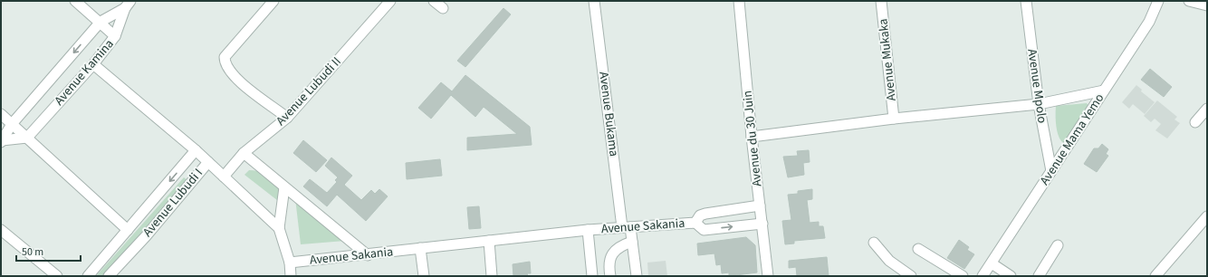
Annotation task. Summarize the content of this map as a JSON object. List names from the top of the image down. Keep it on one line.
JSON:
{"streets":{"street":["Avenue Mukaka","Avenue Kamina","Avenue Mpolo","Avenue Lubudi II","Avenue Bukama","Avenue du 30 Juin","Avenue Mama Yemo","Avenue Lubudi I","Avenue Sakania"]},"crossings":[["Avenue Mpolo","Avenue Mama Yemo"],["Avenue Bukama","Avenue Sakania"]],"scale_bar":"50 m"}
